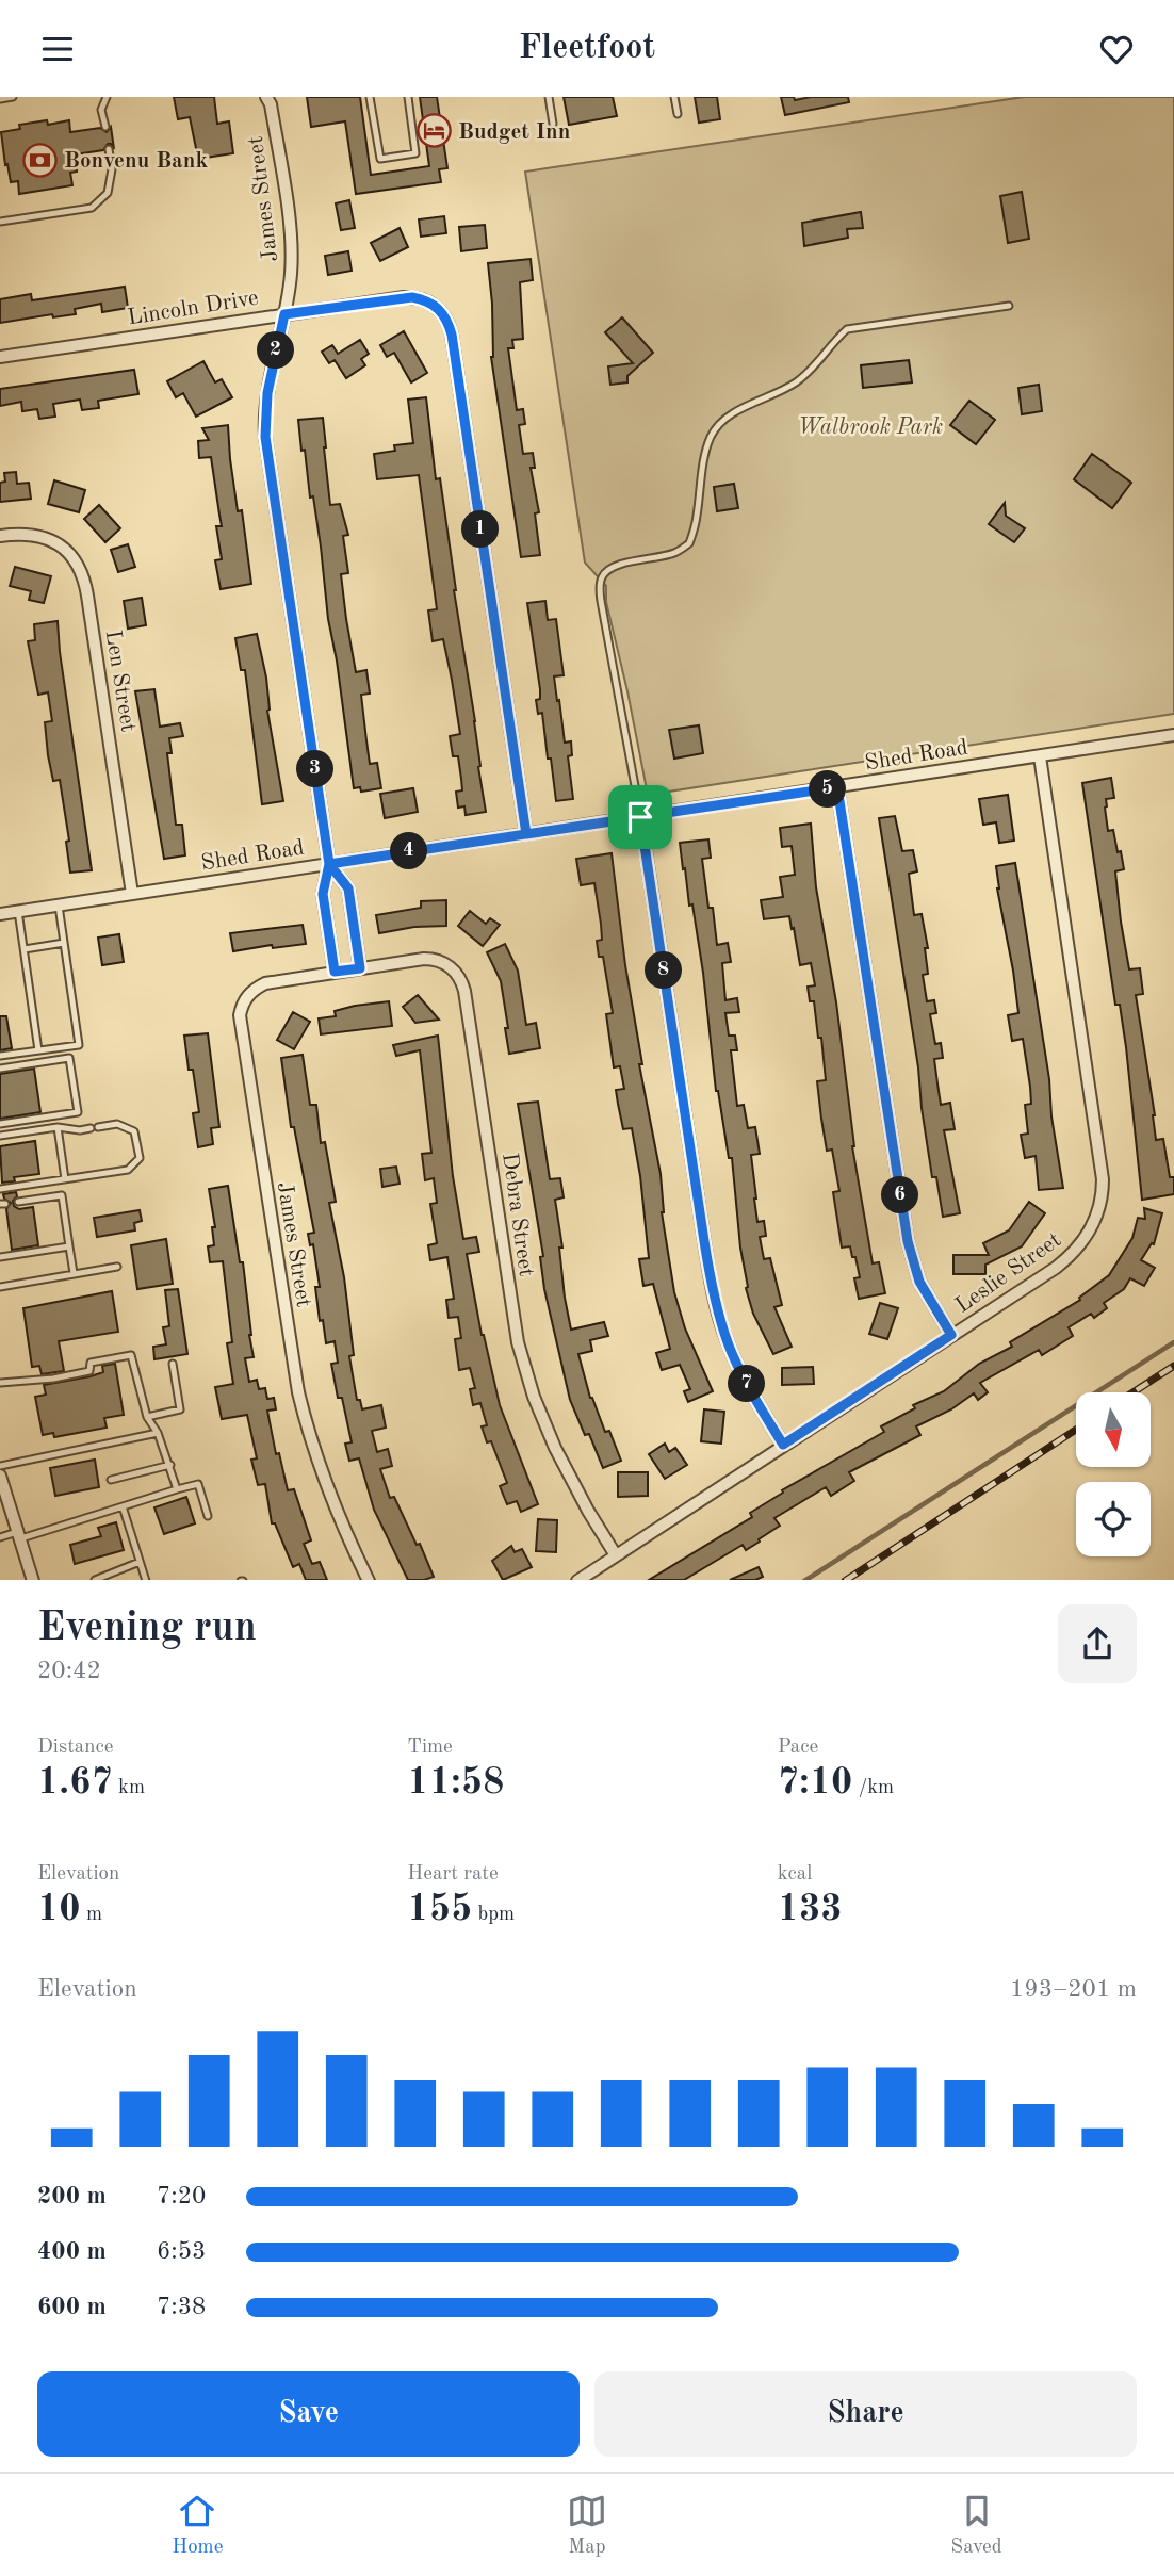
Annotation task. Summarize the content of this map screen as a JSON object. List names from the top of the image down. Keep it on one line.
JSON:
{"streets":{"street":["James Street","Lincoln Drive","Len Street","Shed Road","Debra Street","Leslie Street"]},"crossings":[["James Street","Lincoln Drive"],["James Street","Shed Road"],["James Street","Debra Street"],["Lincoln Drive","Shed Road"],["Len Street","Shed Road"],["Shed Road","Leslie Street"],["Debra Street","Leslie Street"]],"parks":["Walbrook Park"],"places":{"hotel":["Budget Inn"],"bank":["Bonvenu Bank"]},"north":"bottom","page":{"header":"Fleetfoot","pins":["2","1","3","5","4","8","6","7"],"heading":["Evening run","20:42"],"stats":[["Distance","1.67 km"],["Time","11:58"],["Pace","7:10 /km"],["Elevation","10 m"],["Heart rate","155 bpm"],["kcal","133"]],"chart":["Elevation","193–201 m"],"list":[{"name":"200 m","note":"7:20"},{"name":"400 m","note":"6:53"},{"name":"600 m","note":"7:38"}],"buttons":["Save","Share"],"tabs":["Home","Map","Saved"]}}
